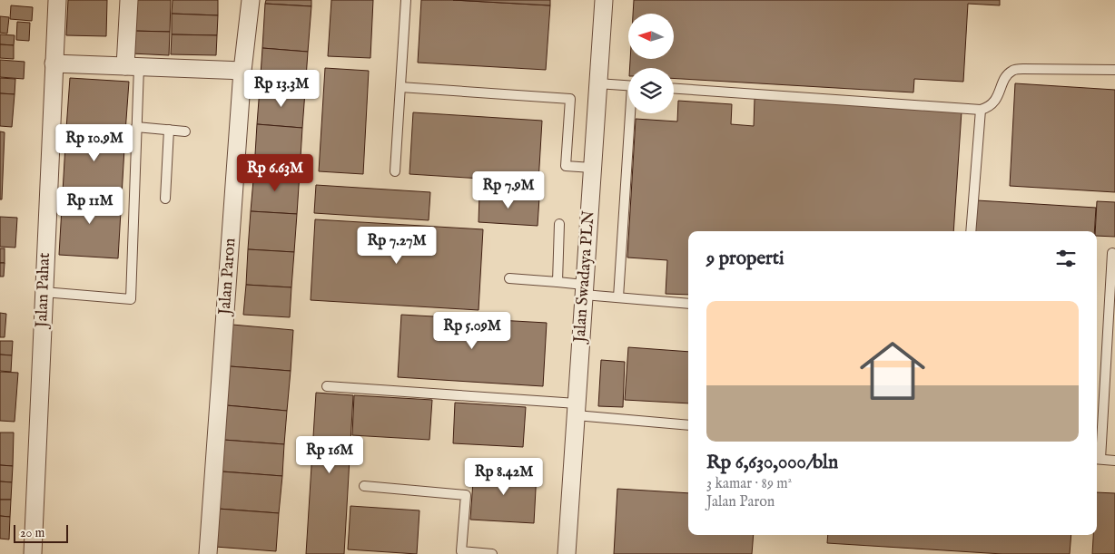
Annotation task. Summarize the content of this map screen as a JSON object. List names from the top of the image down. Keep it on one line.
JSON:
{"streets":{"street":["Jalan Paron","Jalan Swadaya PLN","Jalan Pahat"]},"scale_bar":"20 m","north":"left","page":{"price":["Rp 13.3M","Rp 10.9M","Rp 6.63M","Rp 7.9M","Rp 11M","Rp 7.27M","Rp 5.09M","Rp 16M","Rp 8.42M"],"heading":"9 properti","list":[{"name":"Rp 6,630,000/bln","note":"3 kamar · 89 m² · Jalan Paron"}],"scale":"20 m"}}
